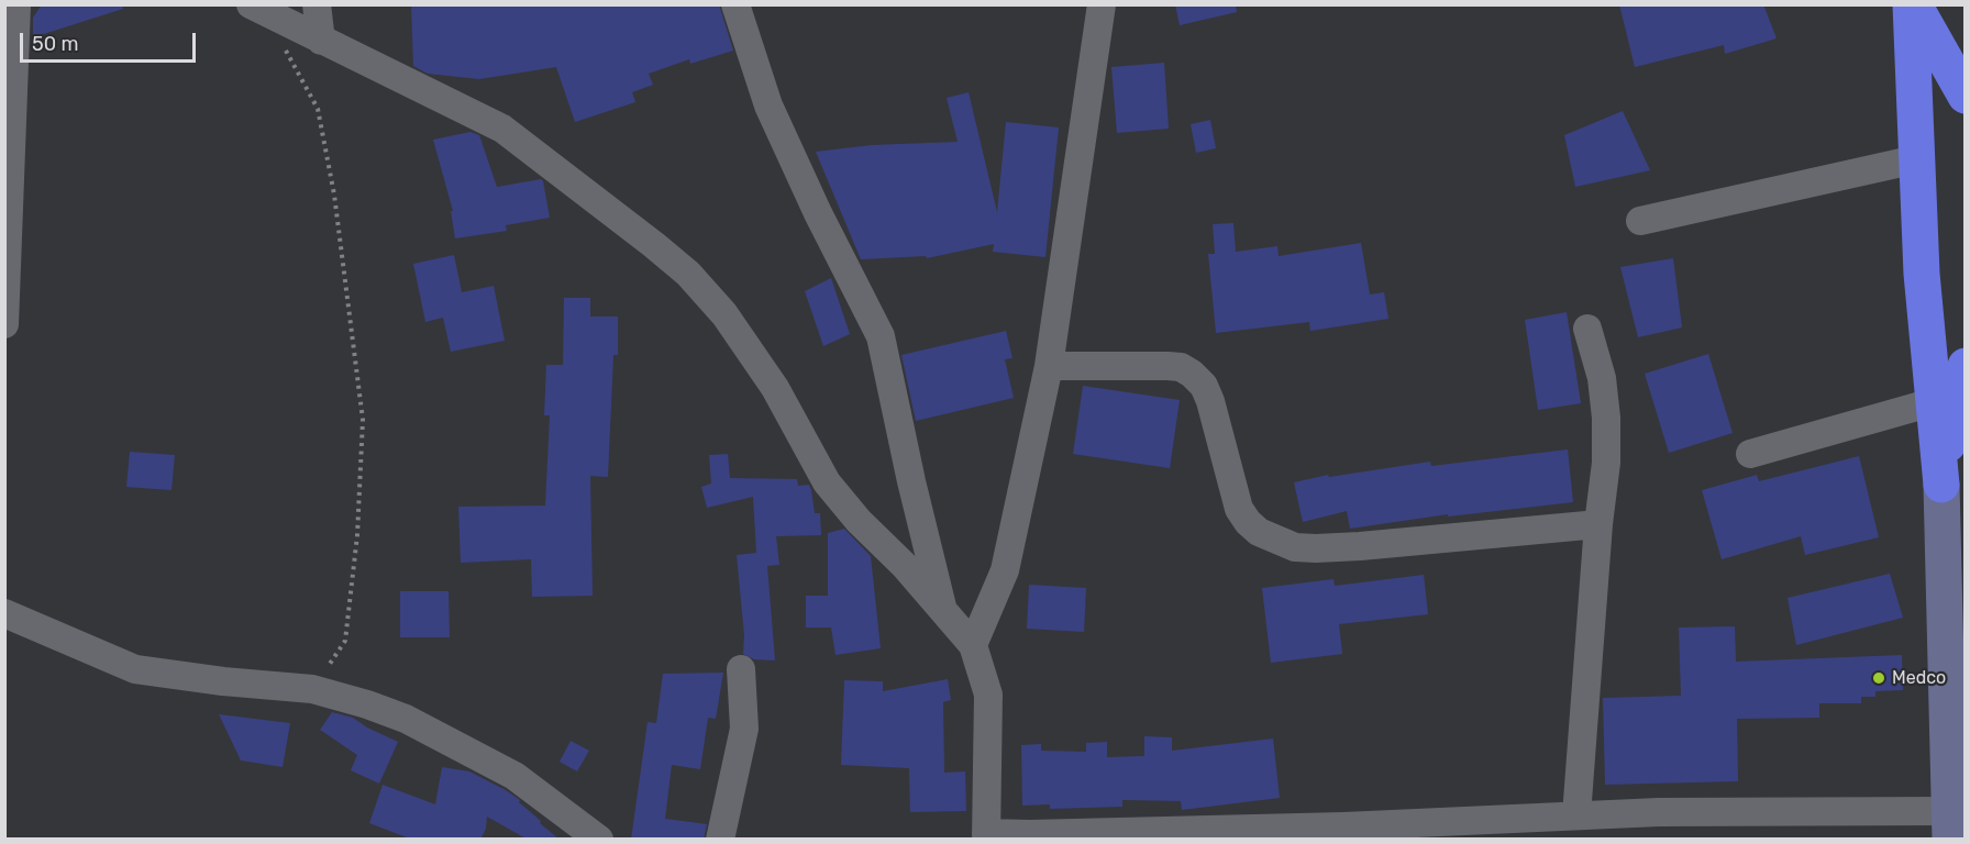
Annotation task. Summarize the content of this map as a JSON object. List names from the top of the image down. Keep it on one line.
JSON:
{"places":["Medco"],"scale_bar":"50 m"}
